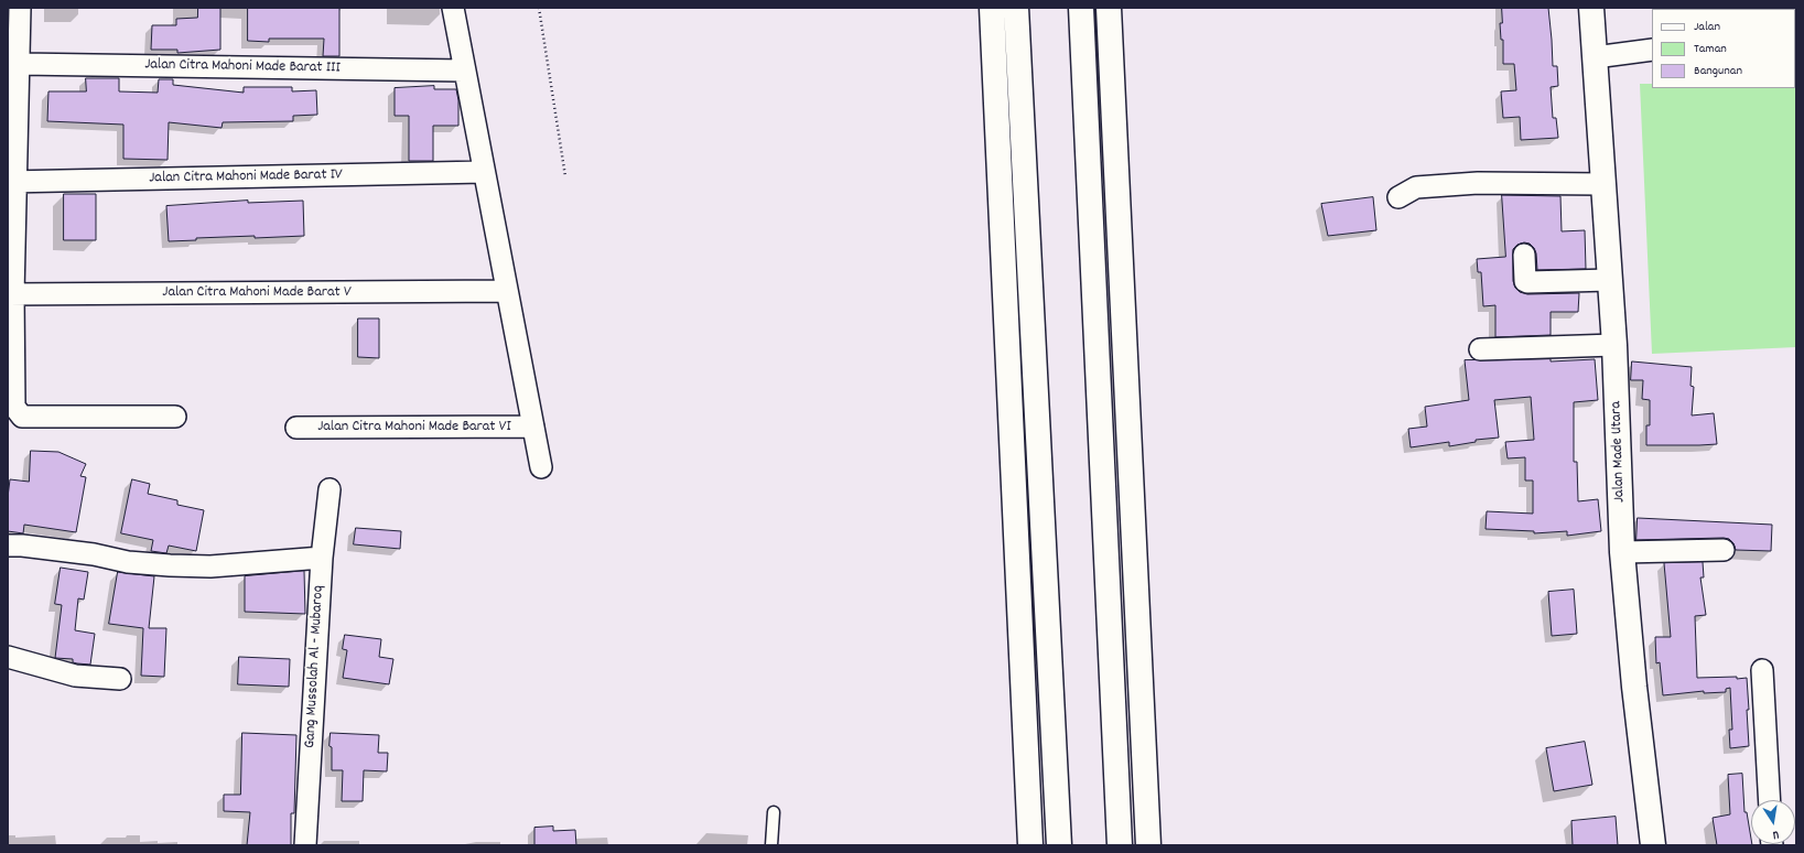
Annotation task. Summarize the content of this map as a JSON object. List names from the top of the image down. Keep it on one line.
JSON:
{"streets":{"main road":["Jalan Made Utara"],"street":["Jalan Citra Mahoni Made Barat III","Jalan Citra Mahoni Made Barat IV","Jalan Citra Mahoni Made Barat V","Jalan Citra Mahoni Made Barat VI","Gang Mussolah Al - Mubaroq"]},"legend":["Jalan","Taman","Bangunan"],"north":"bottom"}
